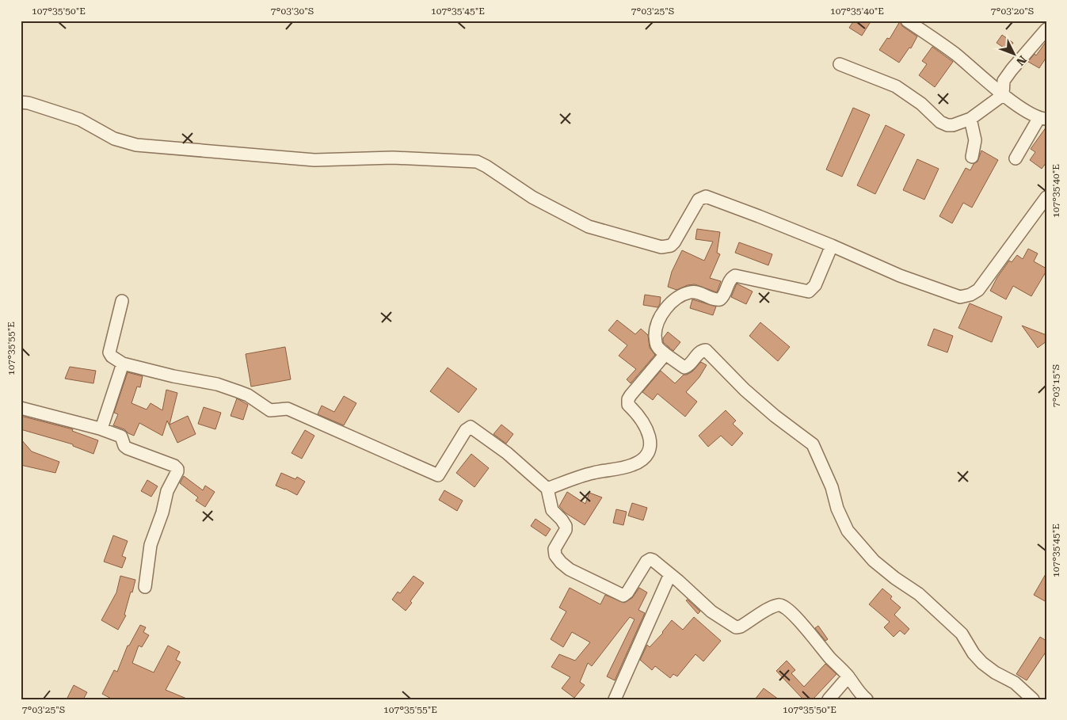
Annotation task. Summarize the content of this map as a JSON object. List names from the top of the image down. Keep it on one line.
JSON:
{"north":"bottom right","coordinates":["107°35'50\"E","7°03'30\"S","107°35'45\"E","7°03'25\"S","107°35'40\"E","7°03'20\"S","107°35'55\"E","7°03'15\"S"]}
